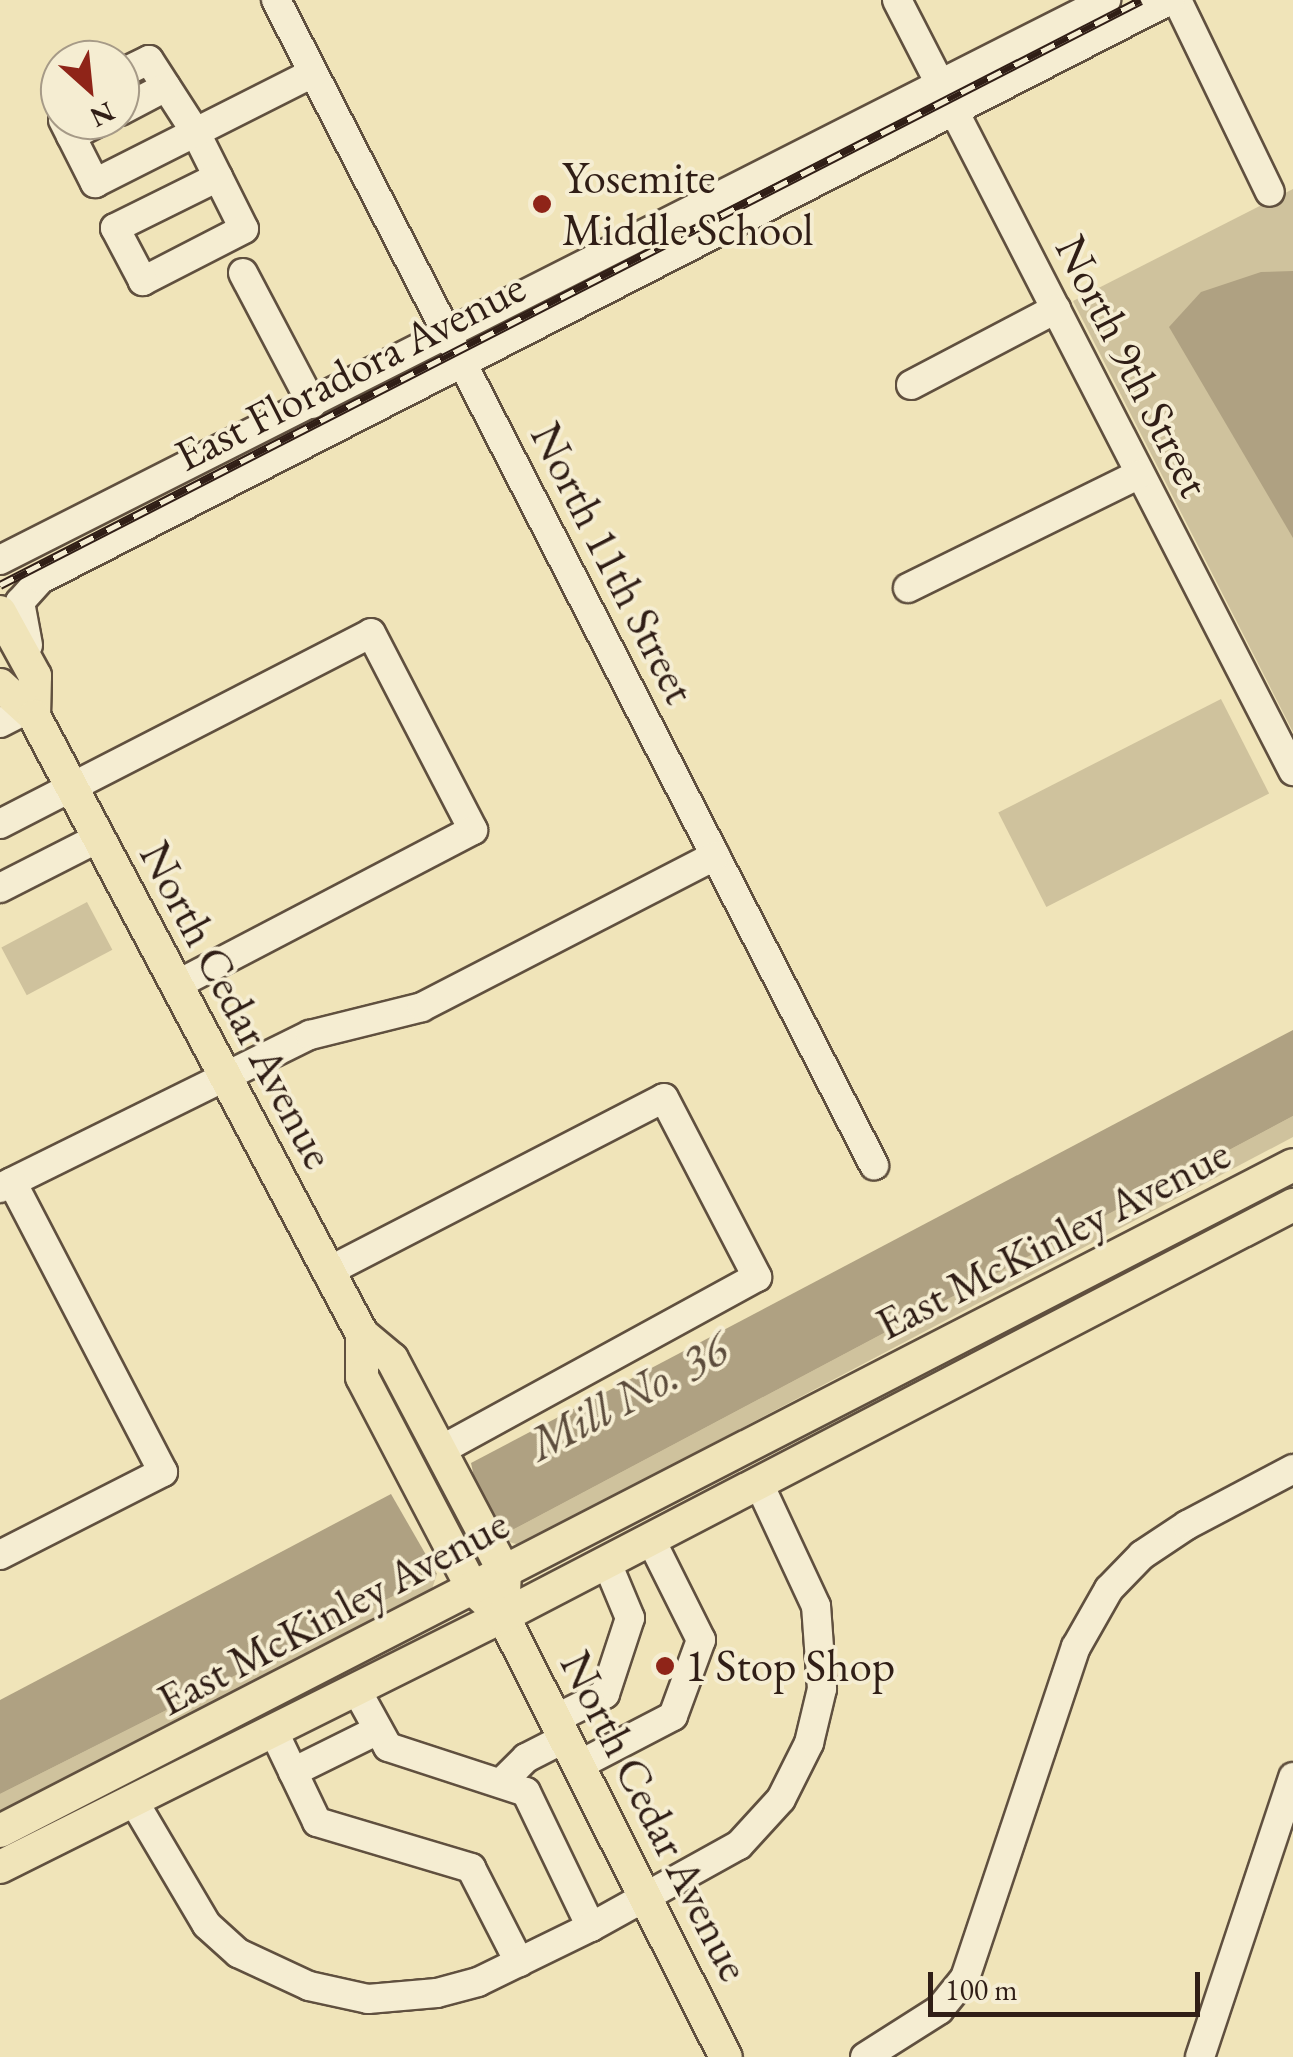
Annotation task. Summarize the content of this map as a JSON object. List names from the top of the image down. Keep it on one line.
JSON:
{"streets":{"main road":["North Cedar Avenue","East McKinley Avenue"],"street":["North 9th Street","East Floradora Avenue","North 11th Street"]},"crossings":[["North 9th Street","East Floradora Avenue"],["East Floradora Avenue","North 11th Street"],["East Floradora Avenue","North Cedar Avenue"],["North Cedar Avenue","East McKinley Avenue"]],"water":["Mill No. 36"],"places":["Yosemite Middle School","1 Stop Shop"],"scale_bar":"100 m","north":"bottom right"}
